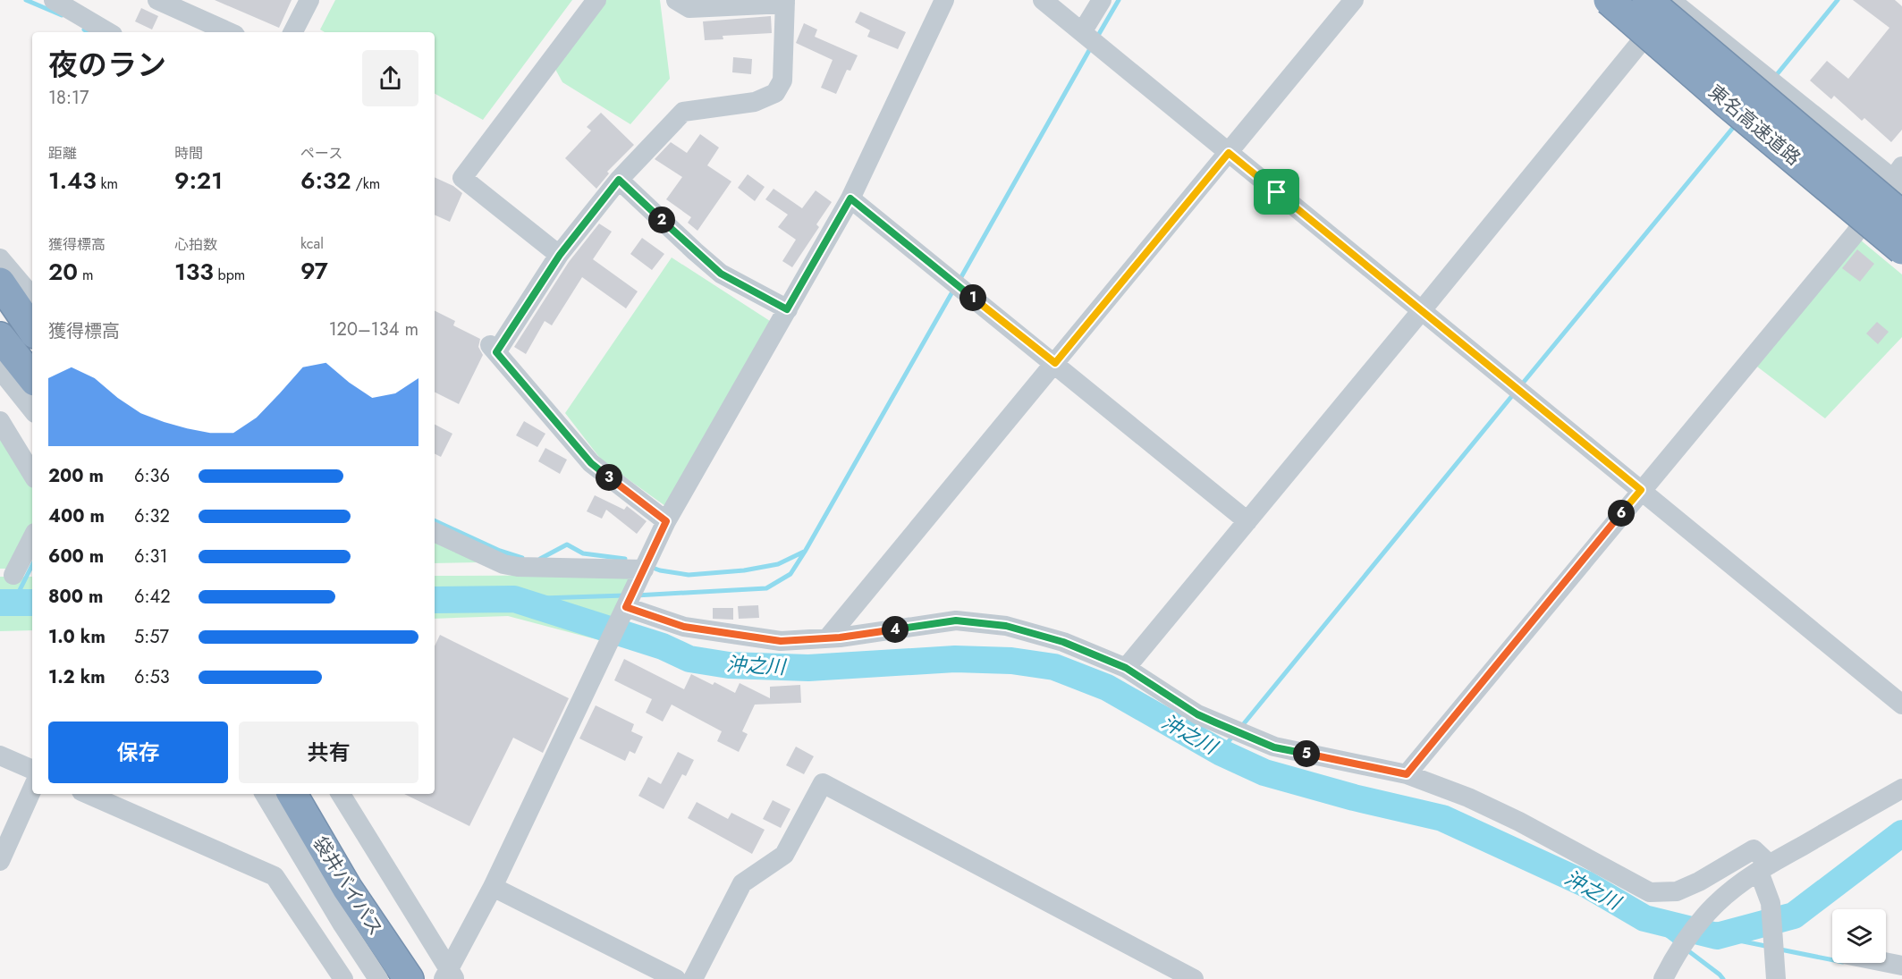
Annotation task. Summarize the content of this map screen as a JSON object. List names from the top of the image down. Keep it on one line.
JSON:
{"streets":{"highway":["東名高速道路","袋井バイパス"]},"water":["沖之川"],"page":{"heading":["夜のラン","18:17"],"stats":[["距離","1.43 km"],["時間","9:21"],["ペース","6:32 /km"],["獲得標高","20 m"],["心拍数","133 bpm"],["kcal","97"]],"pins":["2","1","3","6","4","5"],"chart":["獲得標高","120–134 m"],"list":[{"name":"200 m","note":"6:36"},{"name":"400 m","note":"6:32"},{"name":"600 m","note":"6:31"},{"name":"800 m","note":"6:42"},{"name":"1.0 km","note":"5:57"},{"name":"1.2 km","note":"6:53"}],"buttons":["保存","共有"]}}
